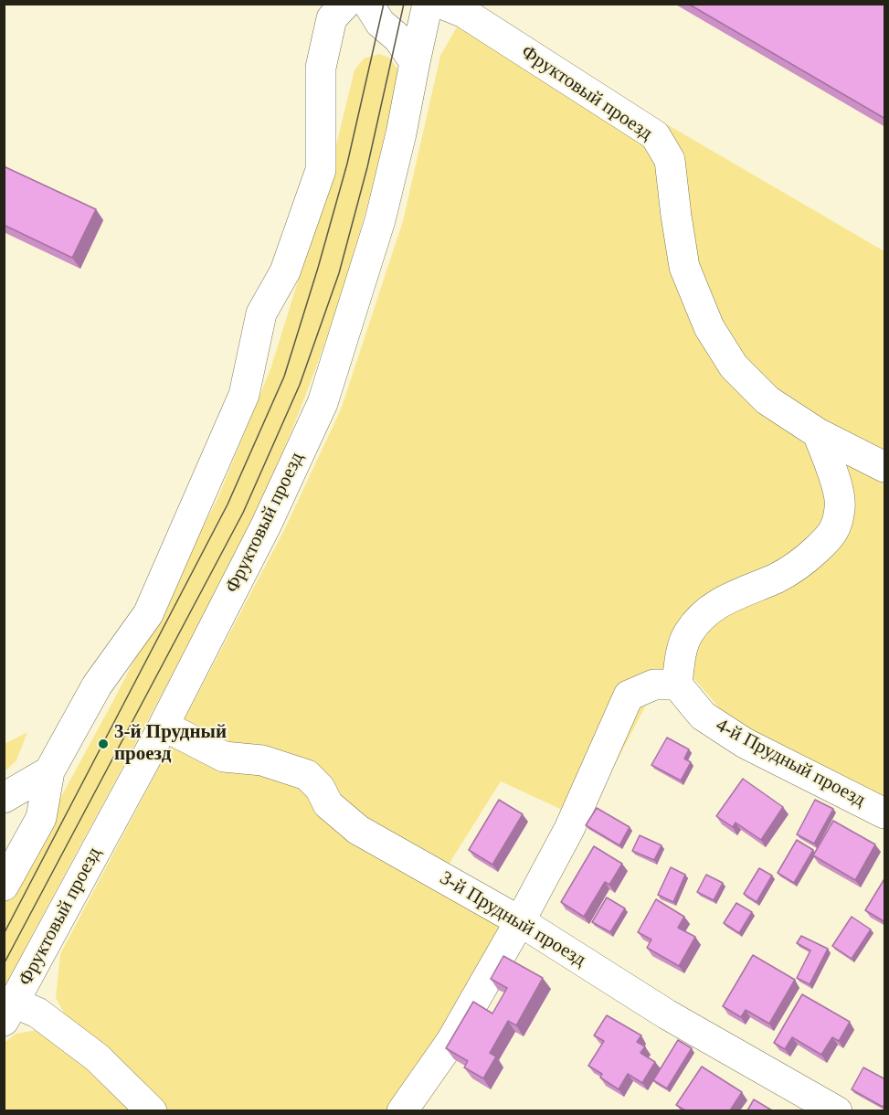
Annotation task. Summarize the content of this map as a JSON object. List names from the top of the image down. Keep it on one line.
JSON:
{"streets":{"street":["Фруктовый проезд","4-й Прудный проезд","3-й Прудный проезд"]},"crossings":[["Фруктовый проезд","3-й Прудный проезд"]],"places":["3-й Прудный проезд"]}
